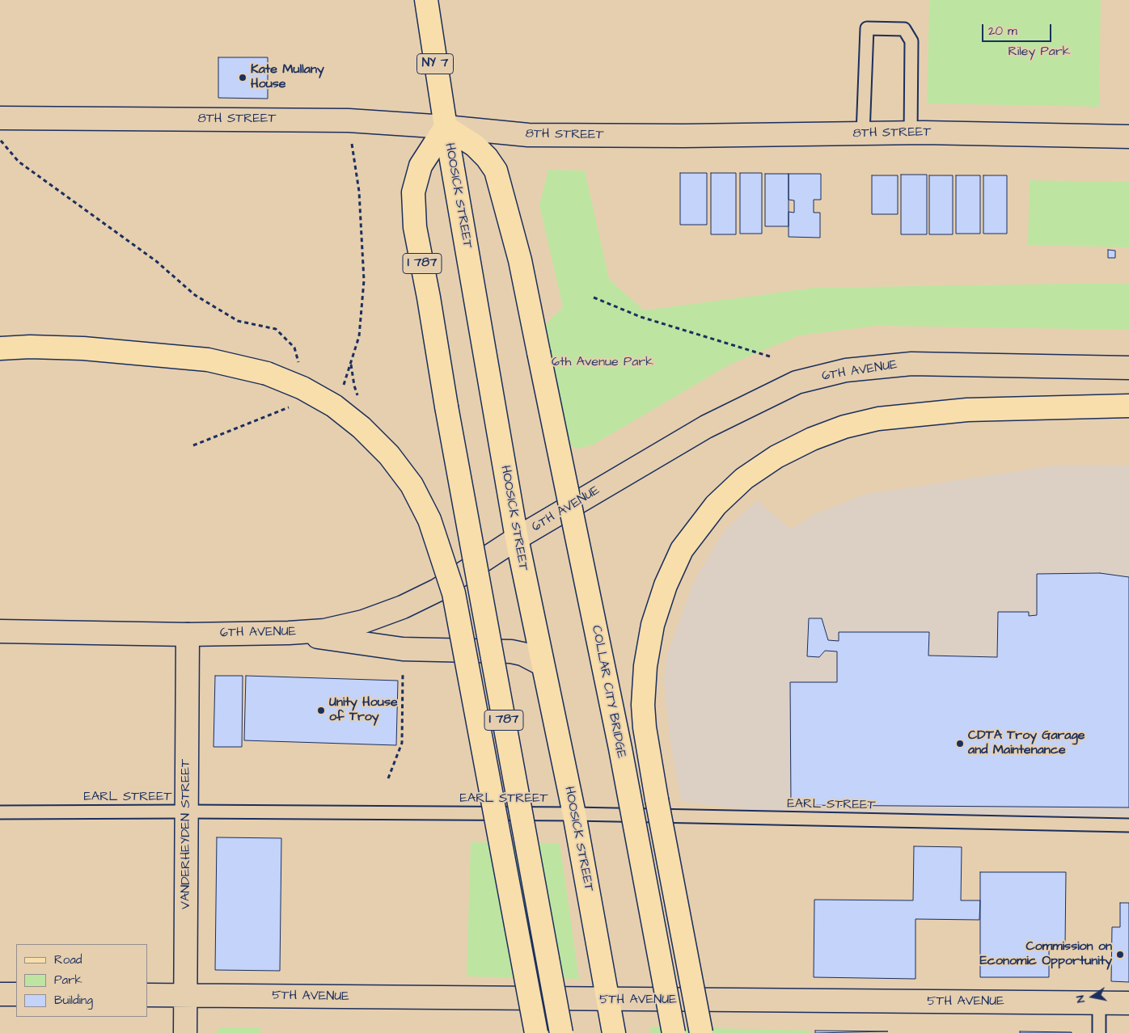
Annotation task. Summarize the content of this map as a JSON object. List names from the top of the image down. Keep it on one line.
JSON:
{"streets":{"main road":["NY 7","HOOSICK STREET","I 787","COLLAR CITY BRIDGE"],"street":["8TH STREET","6TH AVENUE","VANDERHEYDEN STREET","5TH AVENUE"],"lane":["EARL STREET"]},"crossings":[["8TH STREET","HOOSICK STREET"],["8TH STREET","I 787"],["8TH STREET","COLLAR CITY BRIDGE"],["HOOSICK STREET","I 787"],["HOOSICK STREET","6TH AVENUE"],["HOOSICK STREET","COLLAR CITY BRIDGE"],["HOOSICK STREET","EARL STREET"],["HOOSICK STREET","5TH AVENUE"],["I 787","COLLAR CITY BRIDGE"],["6TH AVENUE","VANDERHEYDEN STREET"],["EARL STREET","VANDERHEYDEN STREET"],["VANDERHEYDEN STREET","5TH AVENUE"]],"parks":["Riley Park","6th Avenue Park"],"places":["Kate Mullany House","Unity House of Troy","CDTA Troy Garage and Maintenance","Commission on Economic Opportunity"],"legend":["Road","Park","Building"],"scale_bar":"20 m","north":"left"}
